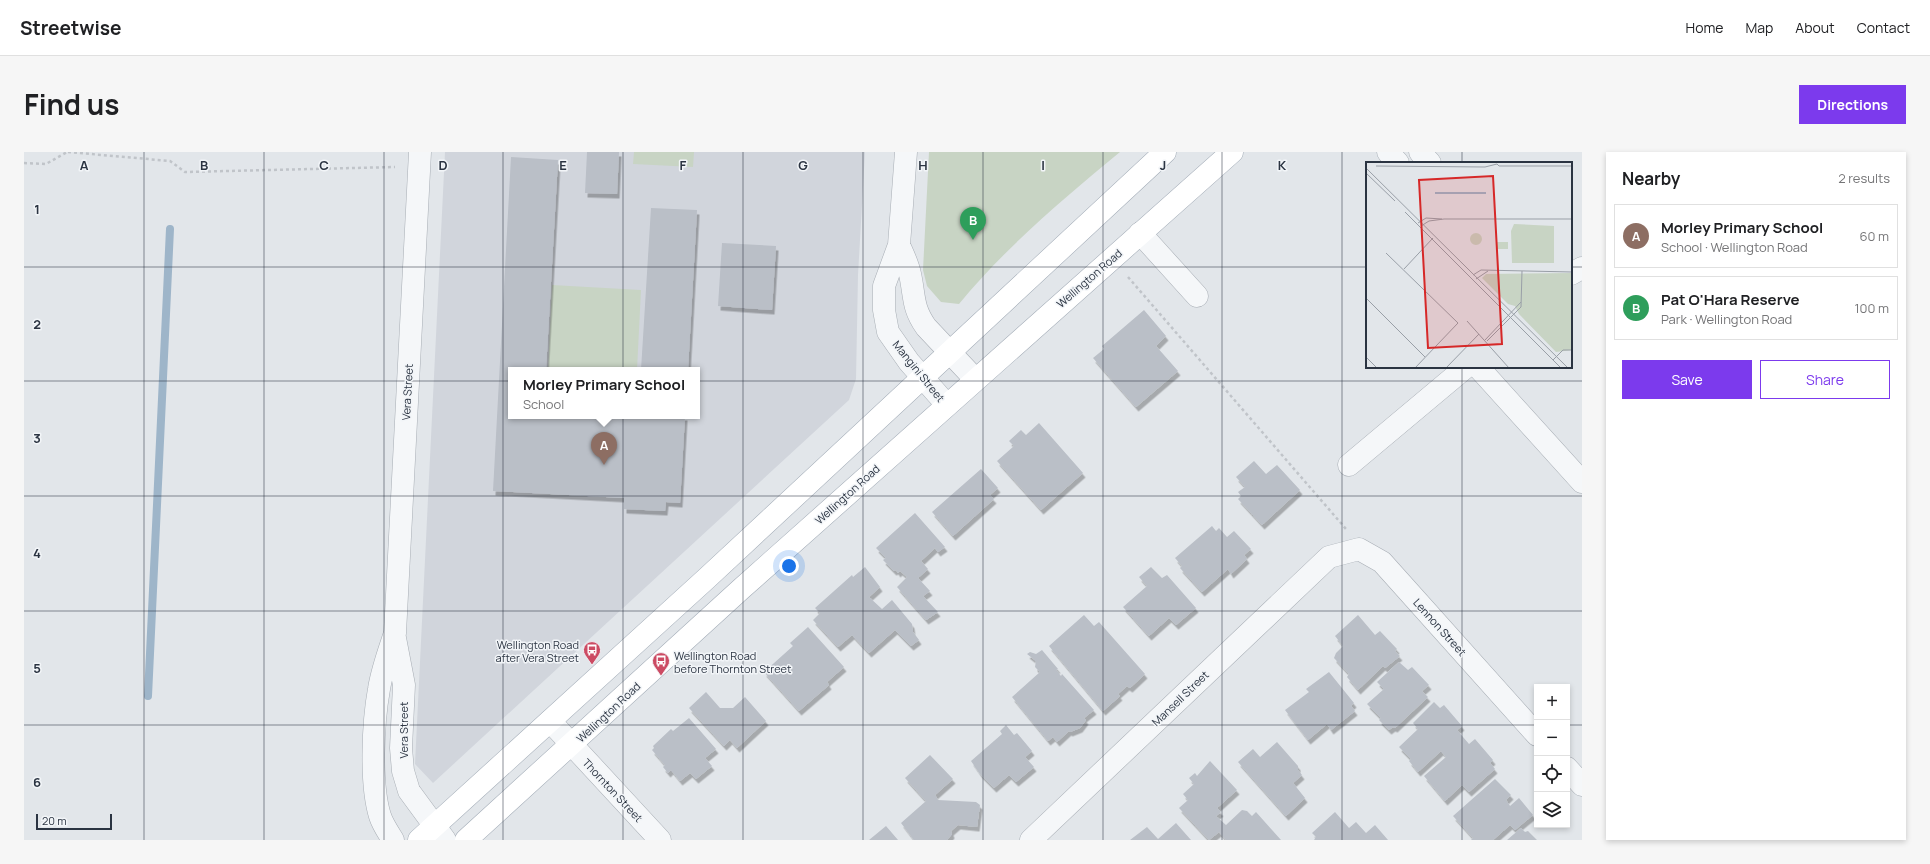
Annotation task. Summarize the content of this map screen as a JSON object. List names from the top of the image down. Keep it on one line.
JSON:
{"streets":{"main road":["Wellington Road"],"street":["Mangini Street","Vera Street","Lennon Street","Mansell Street","Thornton Street"]},"crossings":[["Wellington Road","Mangini Street"],["Wellington Road","Thornton Street"],["Lennon Street","Mansell Street"]],"places":{"bus stop":["Wellington Road after Vera Street","Wellington Road before Thornton Street"]},"scale_bar":"20 m","page":{"header":"Streetwise","nav":["Home","Map","About","Contact"],"title":"Find us","buttons":["Directions",["Save","Share"]],"heading":["Nearby","2 results"],"list":[{"mark":"A","name":"Morley Primary School","note":"School · Wellington Road","value":"60 m"},{"mark":"B","name":"Pat O'Hara Reserve","note":"Park · Wellington Road","value":"100 m"}],"pins":["B","A"],"popup":["Morley Primary School","School"],"map_buttons":["+","−"],"scale":"20 m"},"grid":{"columns":["A","B","C","D","E","F","G","H","I","J","K"],"rows":["1","2","3","4","5","6"]}}
